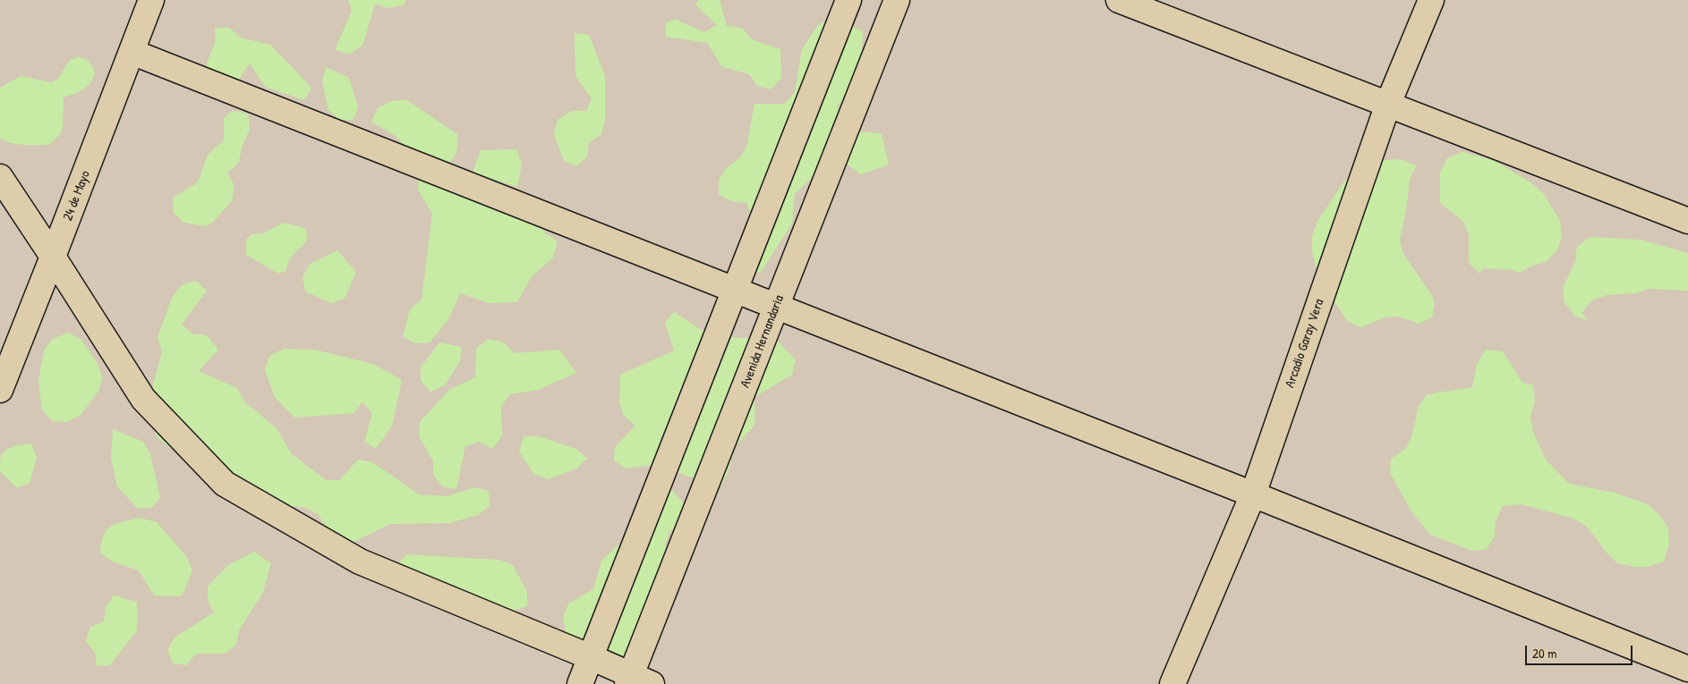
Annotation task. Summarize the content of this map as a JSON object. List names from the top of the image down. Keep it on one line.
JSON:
{"streets":{"street":["24 de Mayo","Avenida Hernandaria","Arcadio Garay Vera"]},"scale_bar":"20 m"}
